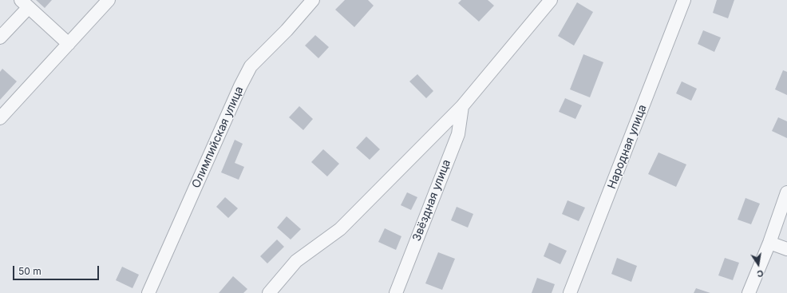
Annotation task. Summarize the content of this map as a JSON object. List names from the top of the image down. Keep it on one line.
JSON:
{"streets":{"street":["Олимпийская улица","Народная улица","Звёздная улица"]},"scale_bar":"50 m","north":"bottom"}
